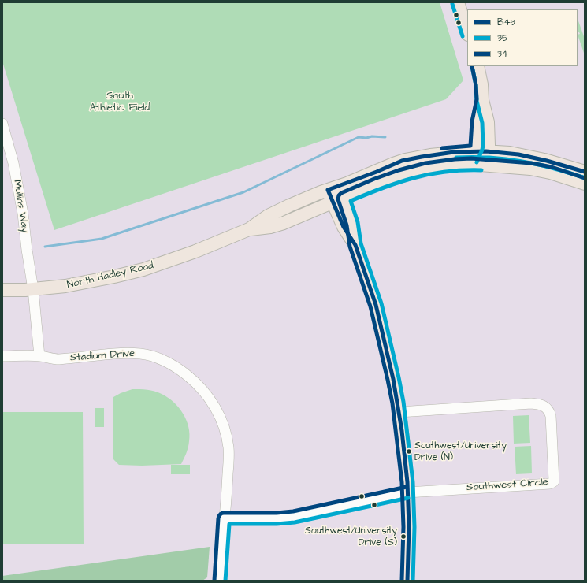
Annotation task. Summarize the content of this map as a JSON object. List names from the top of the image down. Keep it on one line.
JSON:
{"streets":{"main road":["North Hadley Road"],"street":["Mullins Way","Stadium Drive","Southwest Circle"]},"crossings":[["Mullins Way","North Hadley Road"]],"parks":["South Athletic Field"],"places":["Southwest/University Drive (N)","Southwest/University Drive (S)"],"lines":["transit line 35","transit line 34","transit line B43"],"legend":["B43","35","34"]}
